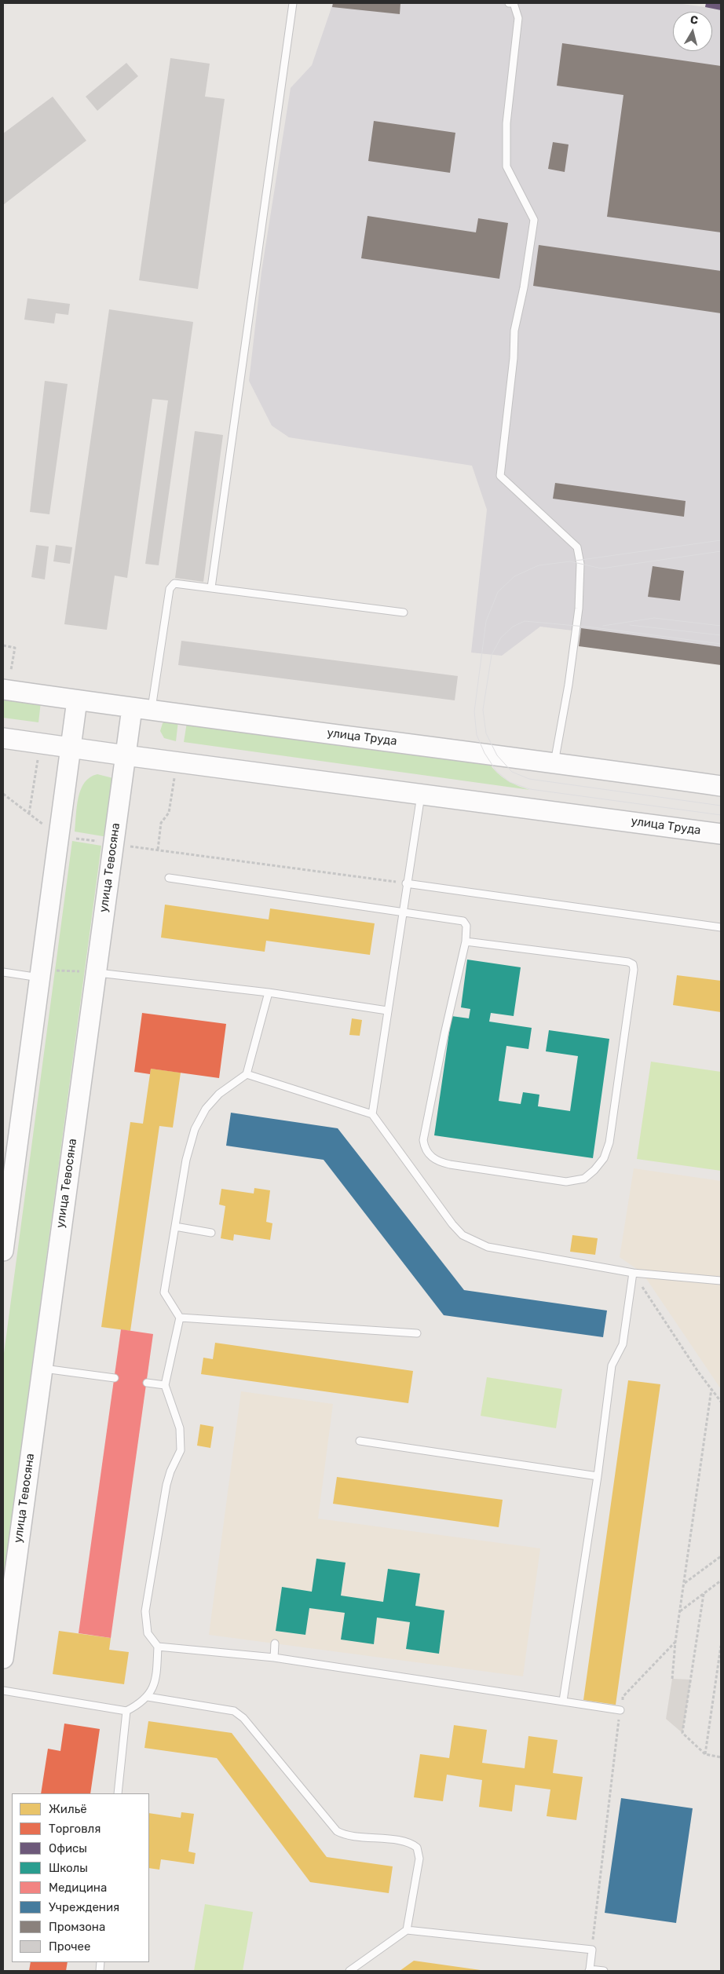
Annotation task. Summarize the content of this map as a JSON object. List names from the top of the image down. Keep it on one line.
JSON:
{"streets":{"main road":["улица Труда","улица Тевосяна"]},"crossings":[["улица Труда","улица Тевосяна"]],"legend":["Жильё","Торговля","Офисы","Школы","Медицина","Учреждения","Промзона","Прочее"],"north":"top"}
